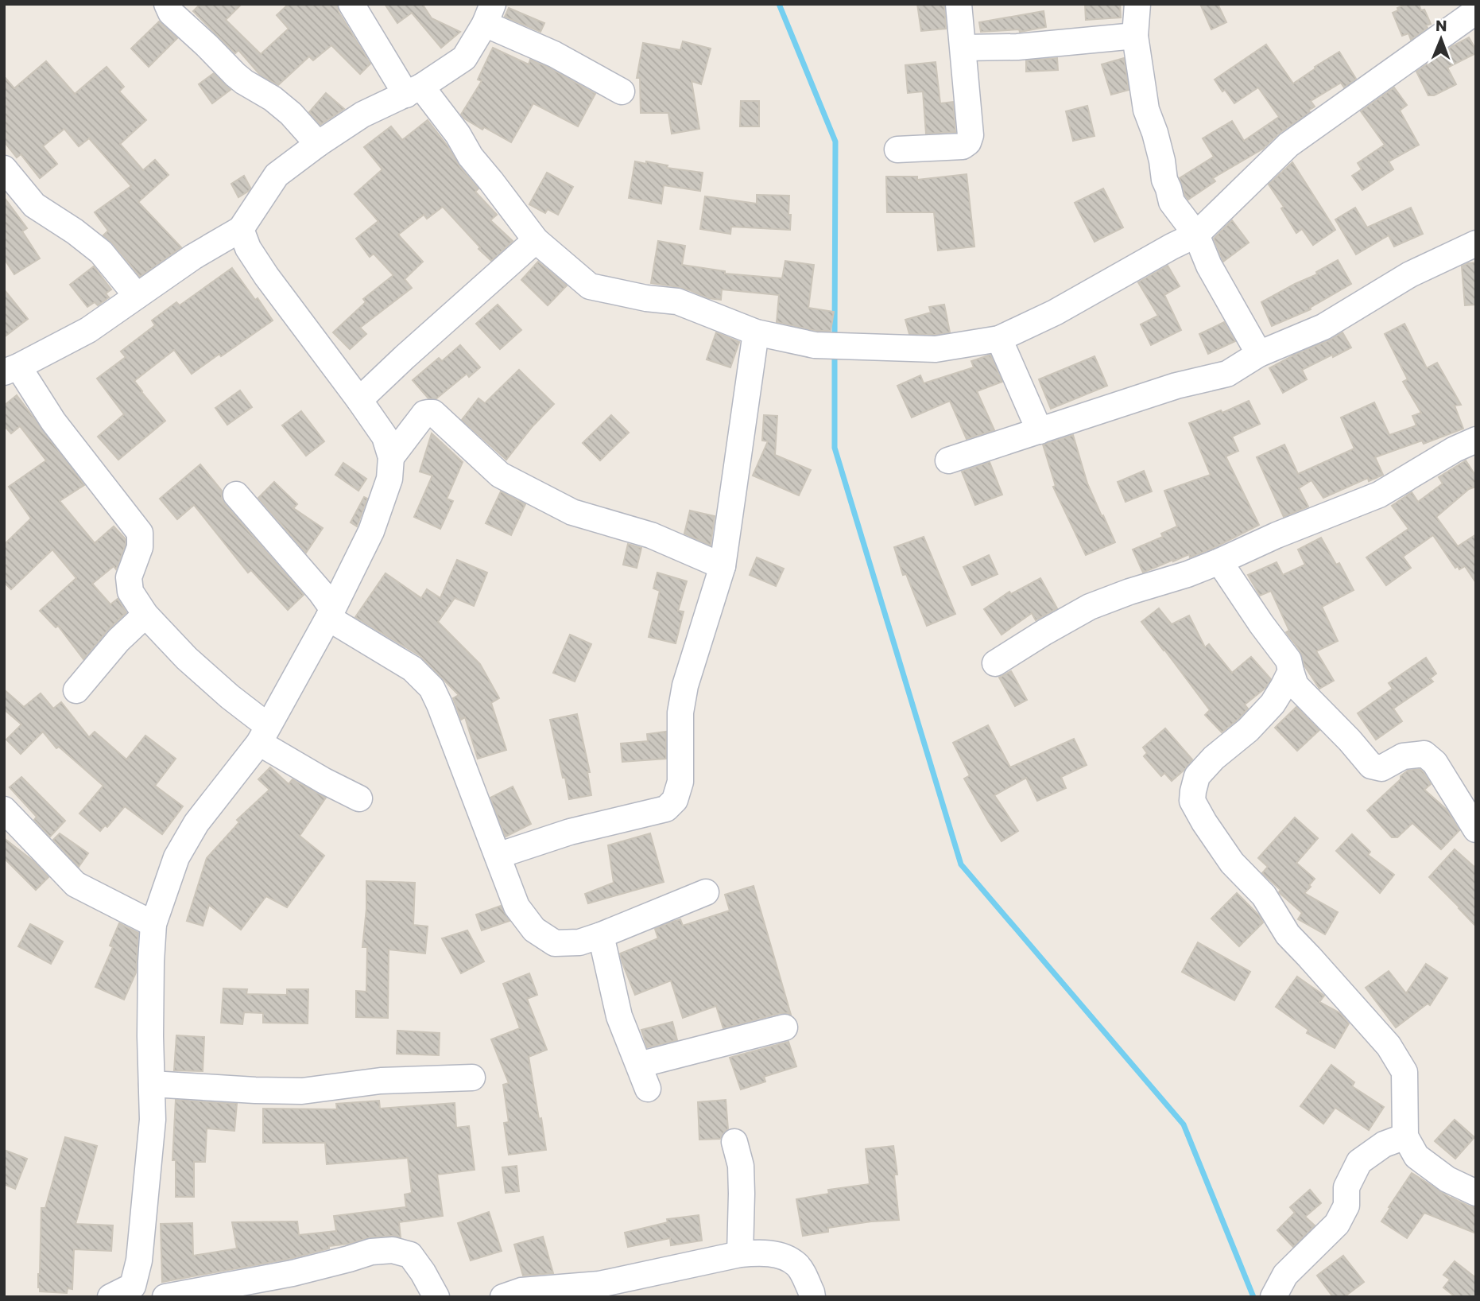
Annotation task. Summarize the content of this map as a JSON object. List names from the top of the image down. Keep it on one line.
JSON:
{"north":"top"}
